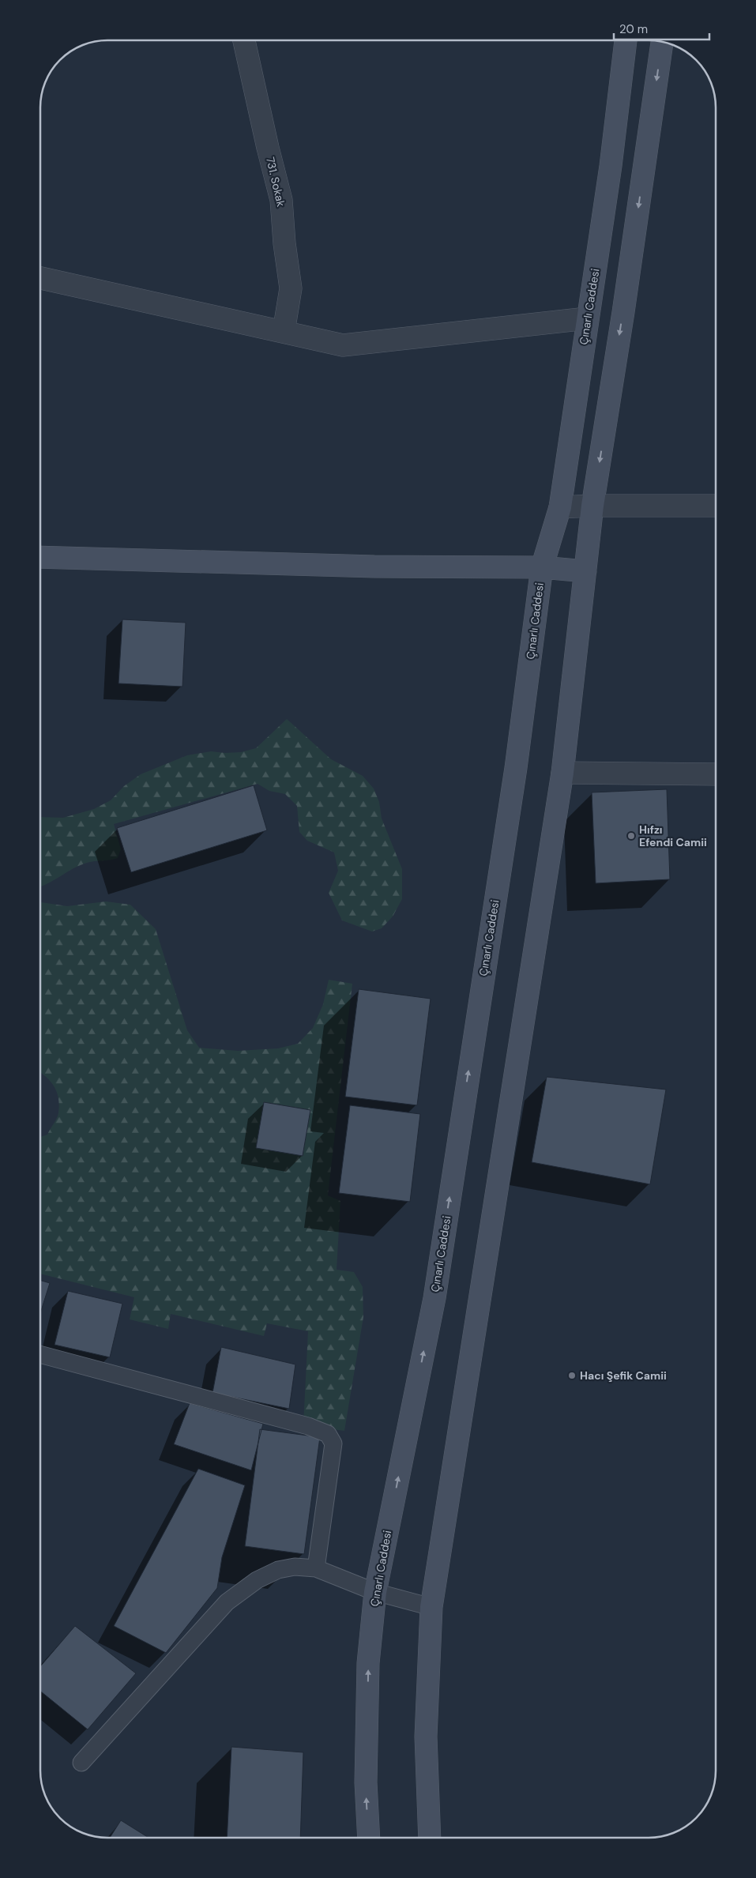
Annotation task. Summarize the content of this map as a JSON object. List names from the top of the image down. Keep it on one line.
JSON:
{"streets":{"street":["731. Sokak","Çınarlı Caddesi"]},"places":["Hıfzı Efendi Camii","Hacı Şefik Camii"],"scale_bar":"20 m"}
